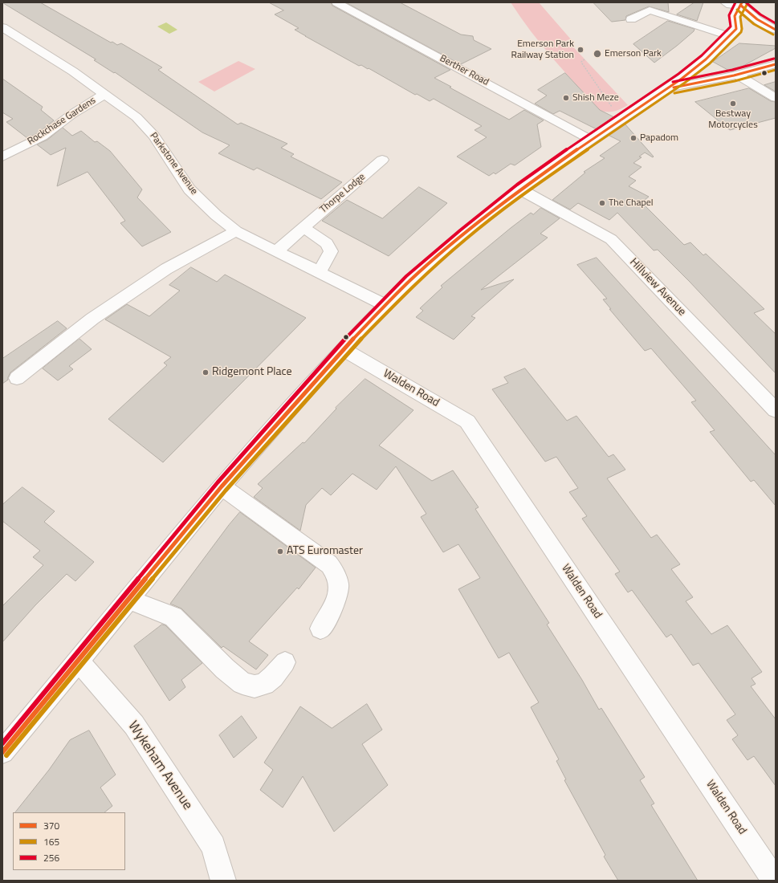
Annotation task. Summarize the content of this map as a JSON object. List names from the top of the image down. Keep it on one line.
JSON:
{"streets":{"street":["Berther Road","Rockchase Gardens","Parkstone Avenue","Thorpe Lodge","Hillview Avenue","Walden Road","Wykeham Avenue"]},"crossings":[["Rockchase Gardens","Parkstone Avenue"],["Parkstone Avenue","Thorpe Lodge"]],"places":["Emerson Park Railway Station","Emerson Park","Shish Meze","Bestway Motorcycles","Papadom","The Chapel","Ridgemont Place","ATS Euromaster"],"lines":["transit line 370","transit line 256","transit line 165"],"legend":["370","165","256"]}
